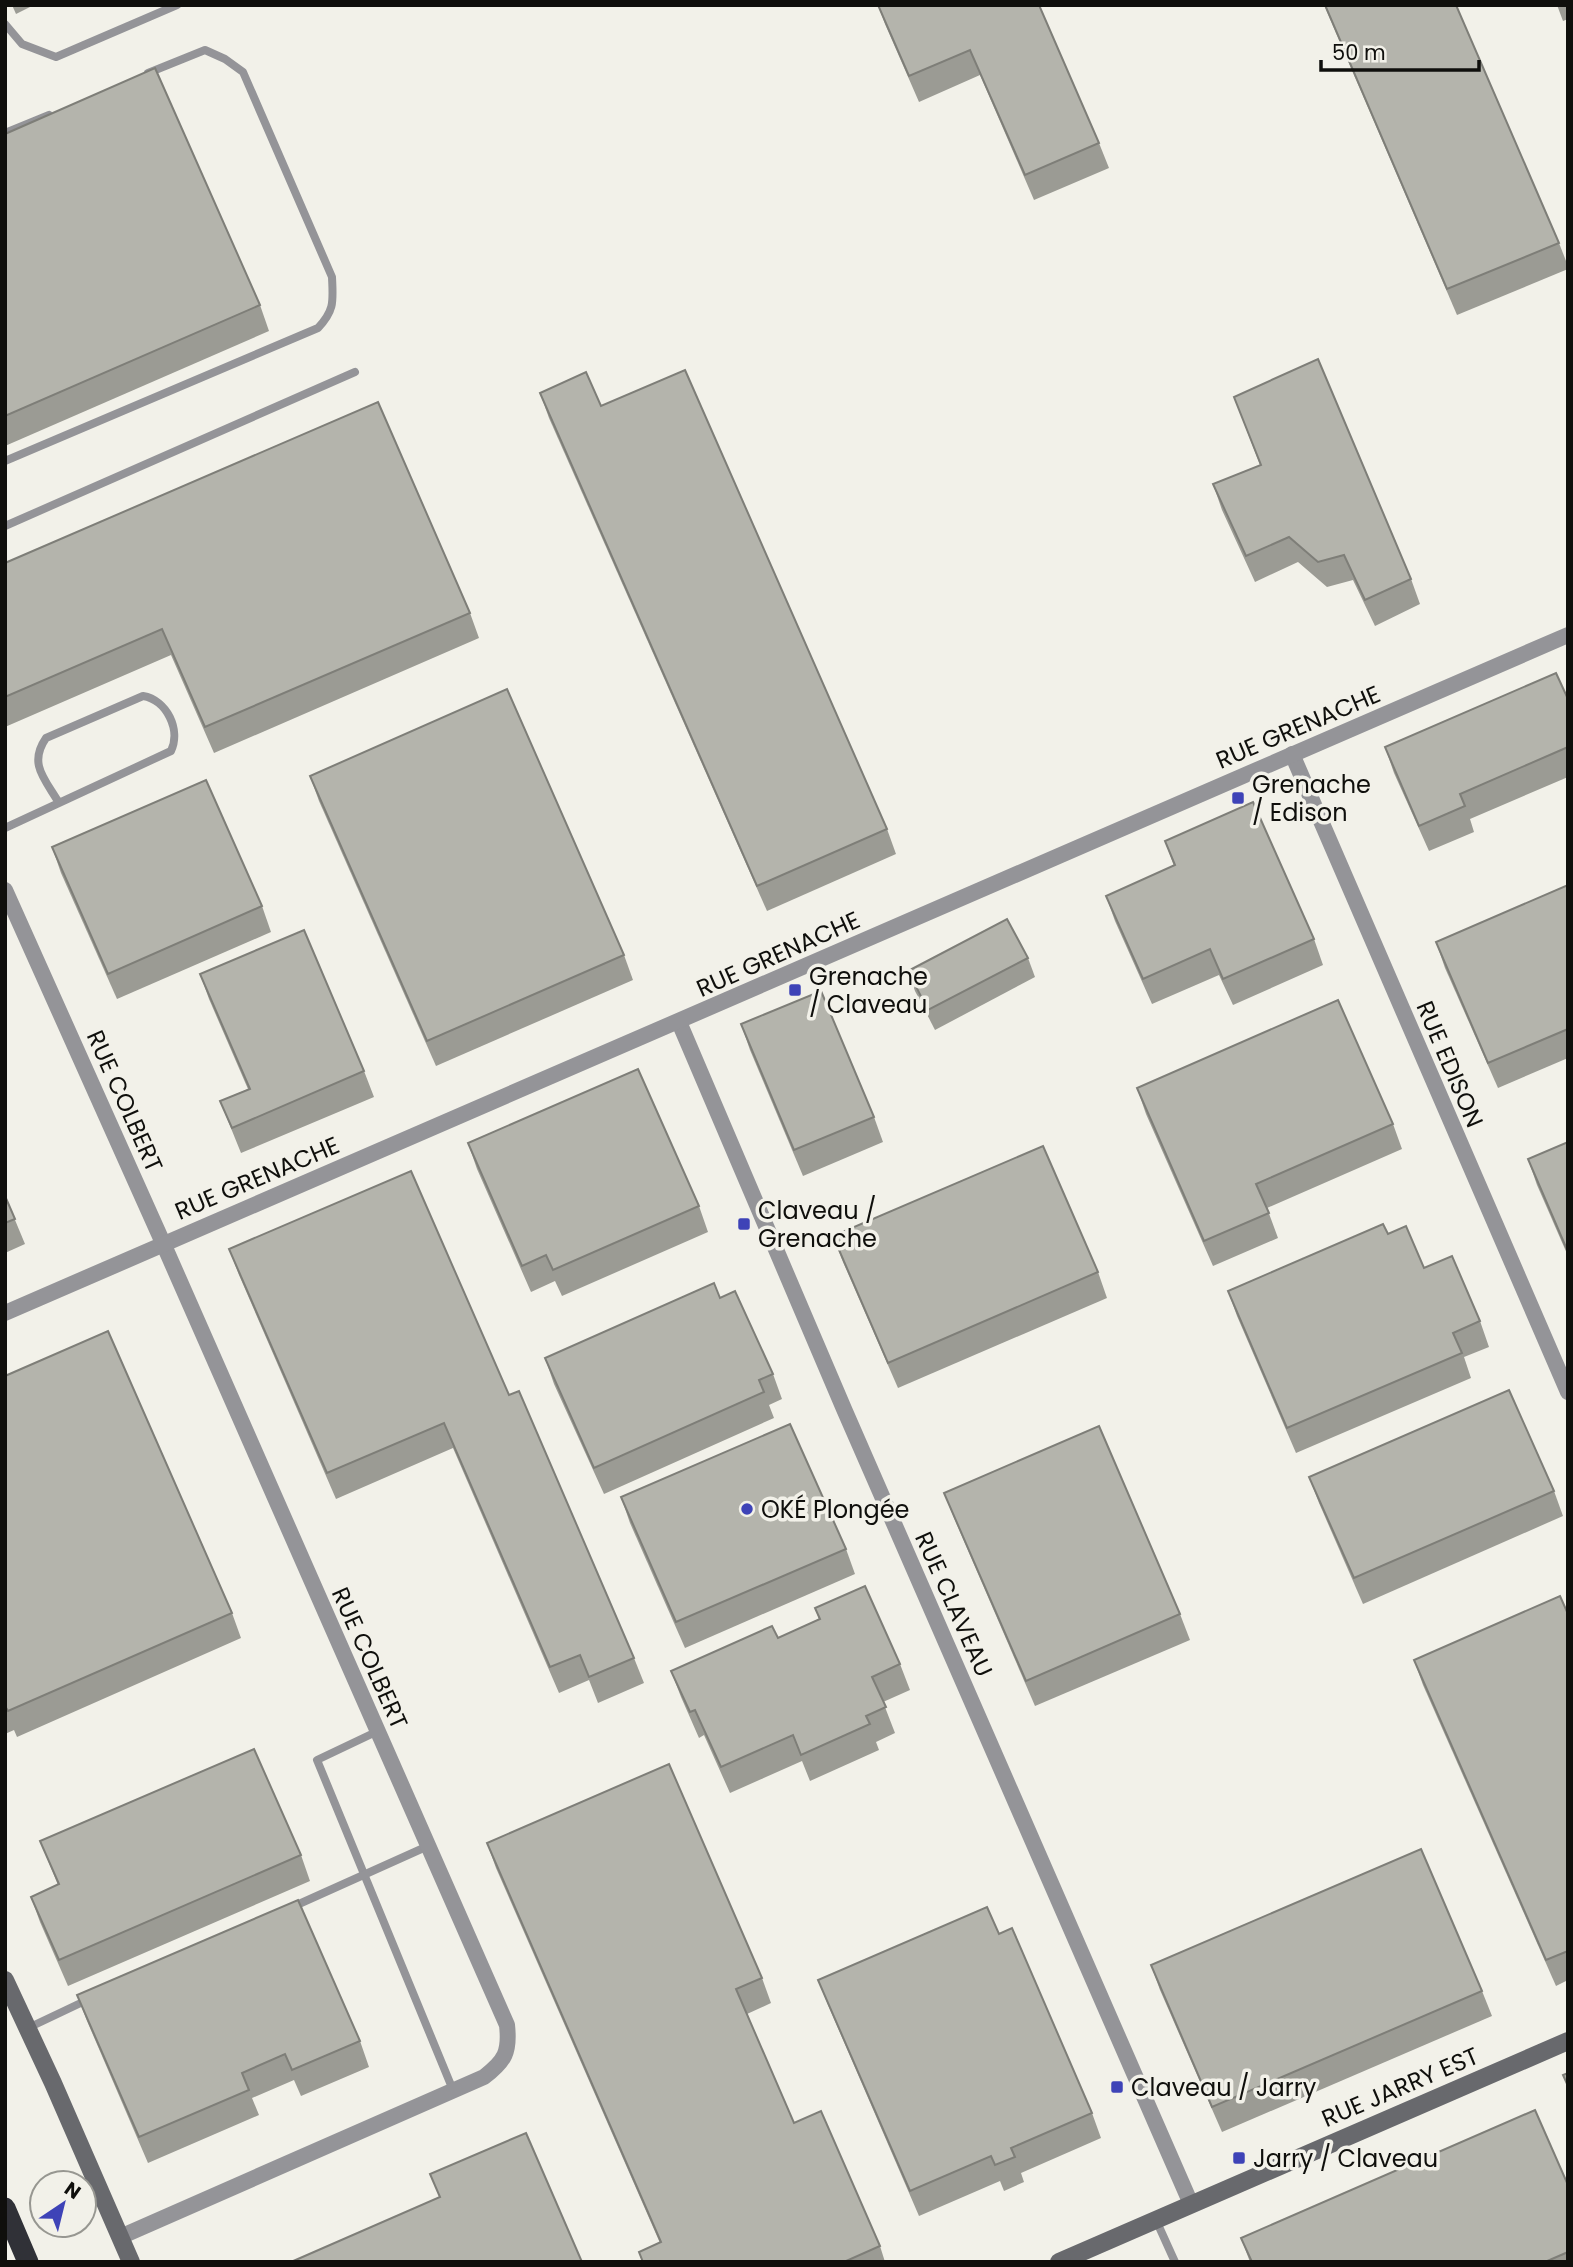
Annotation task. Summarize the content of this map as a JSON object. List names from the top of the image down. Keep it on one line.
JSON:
{"streets":{"street":["RUE GRENACHE","RUE EDISON","RUE COLBERT","RUE CLAVEAU","RUE JARRY EST"]},"crossings":[["RUE GRENACHE","RUE EDISON"],["RUE GRENACHE","RUE COLBERT"],["RUE GRENACHE","RUE CLAVEAU"],["RUE CLAVEAU","RUE JARRY EST"]],"places":{"transit":["Grenache / Edison","Grenache / Claveau","Claveau / Grenache","Claveau / Jarry","Jarry / Claveau"],"other":["OKÉ Plongée"]},"scale_bar":"50 m","north":"top right"}
